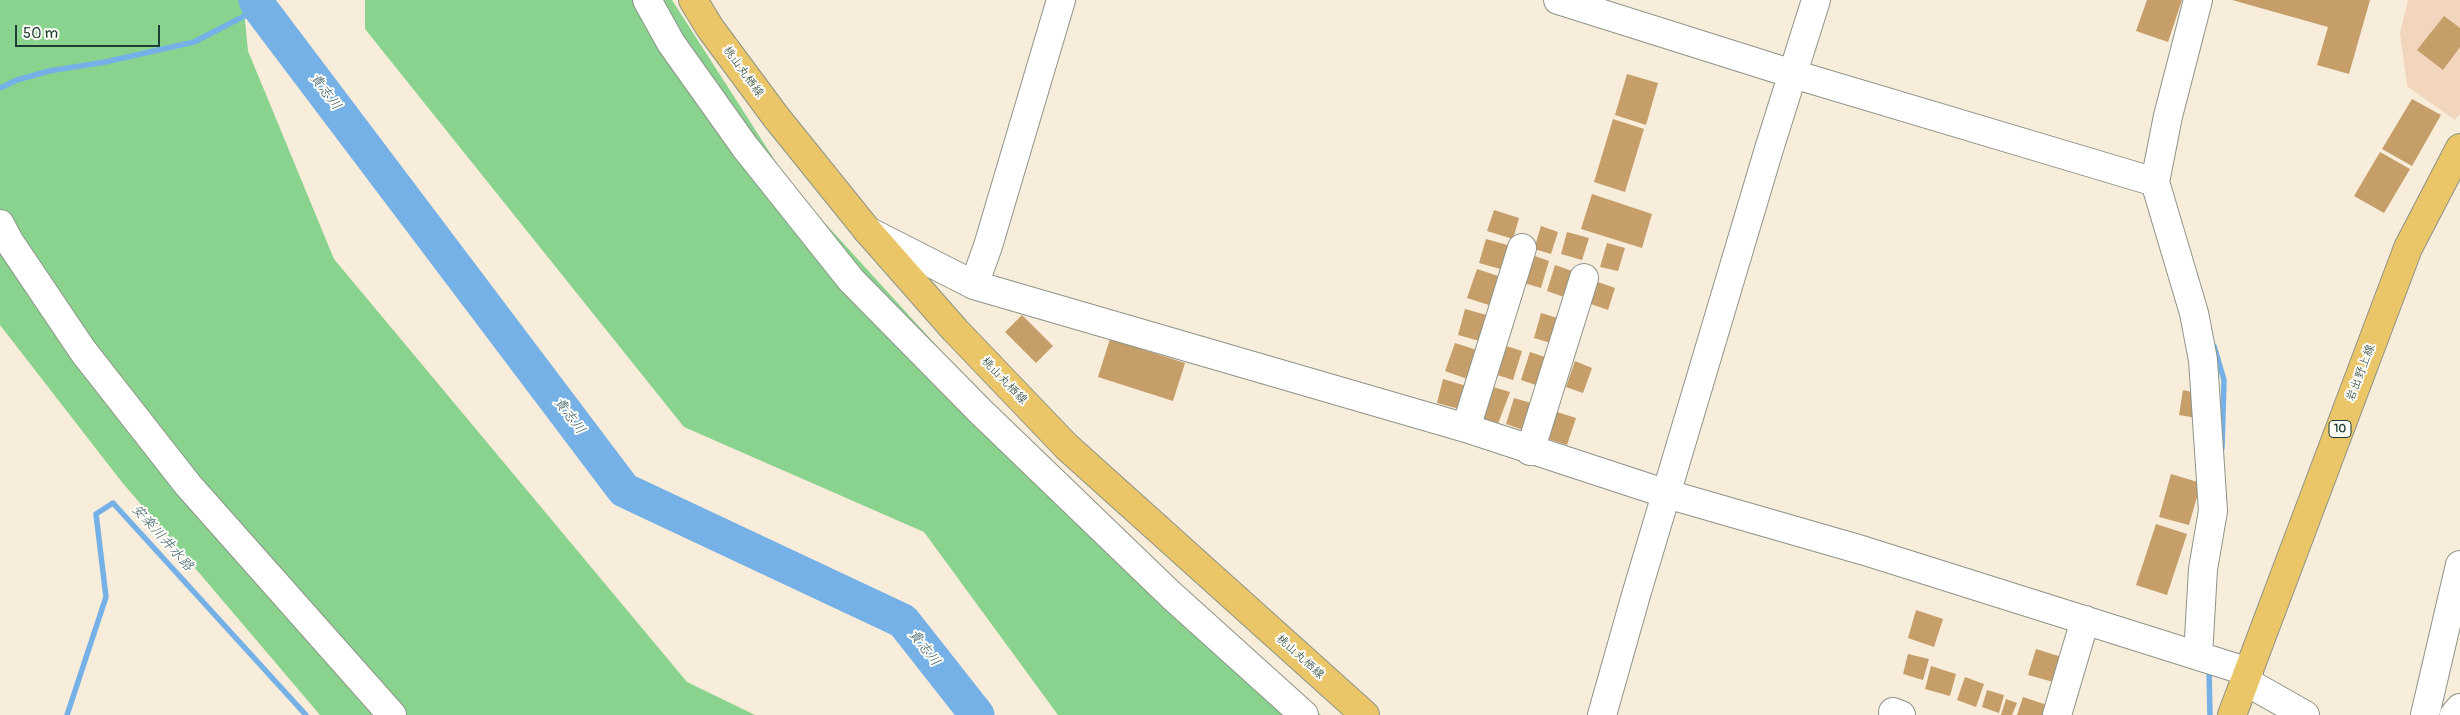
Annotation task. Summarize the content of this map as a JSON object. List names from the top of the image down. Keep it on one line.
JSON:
{"streets":{"main road":["桃山丸栖線","岩出野上線","10"]},"water":["貴志川","安楽川井水路"],"scale_bar":"50 m"}
